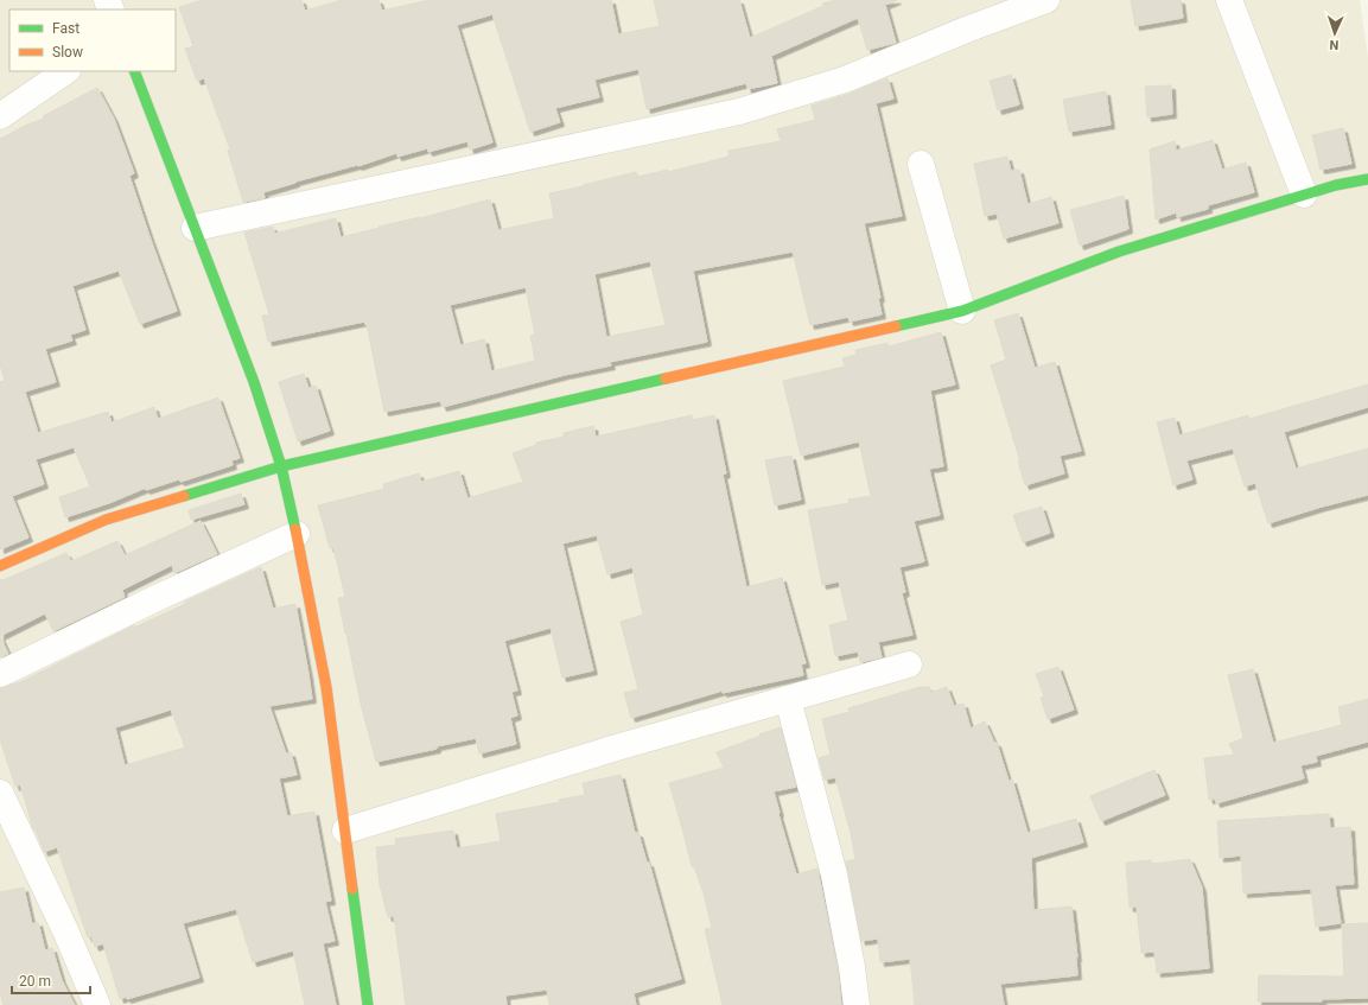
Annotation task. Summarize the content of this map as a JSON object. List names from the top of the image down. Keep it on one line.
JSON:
{"legend":["Fast","Slow"],"scale_bar":"20 m","north":"bottom"}
